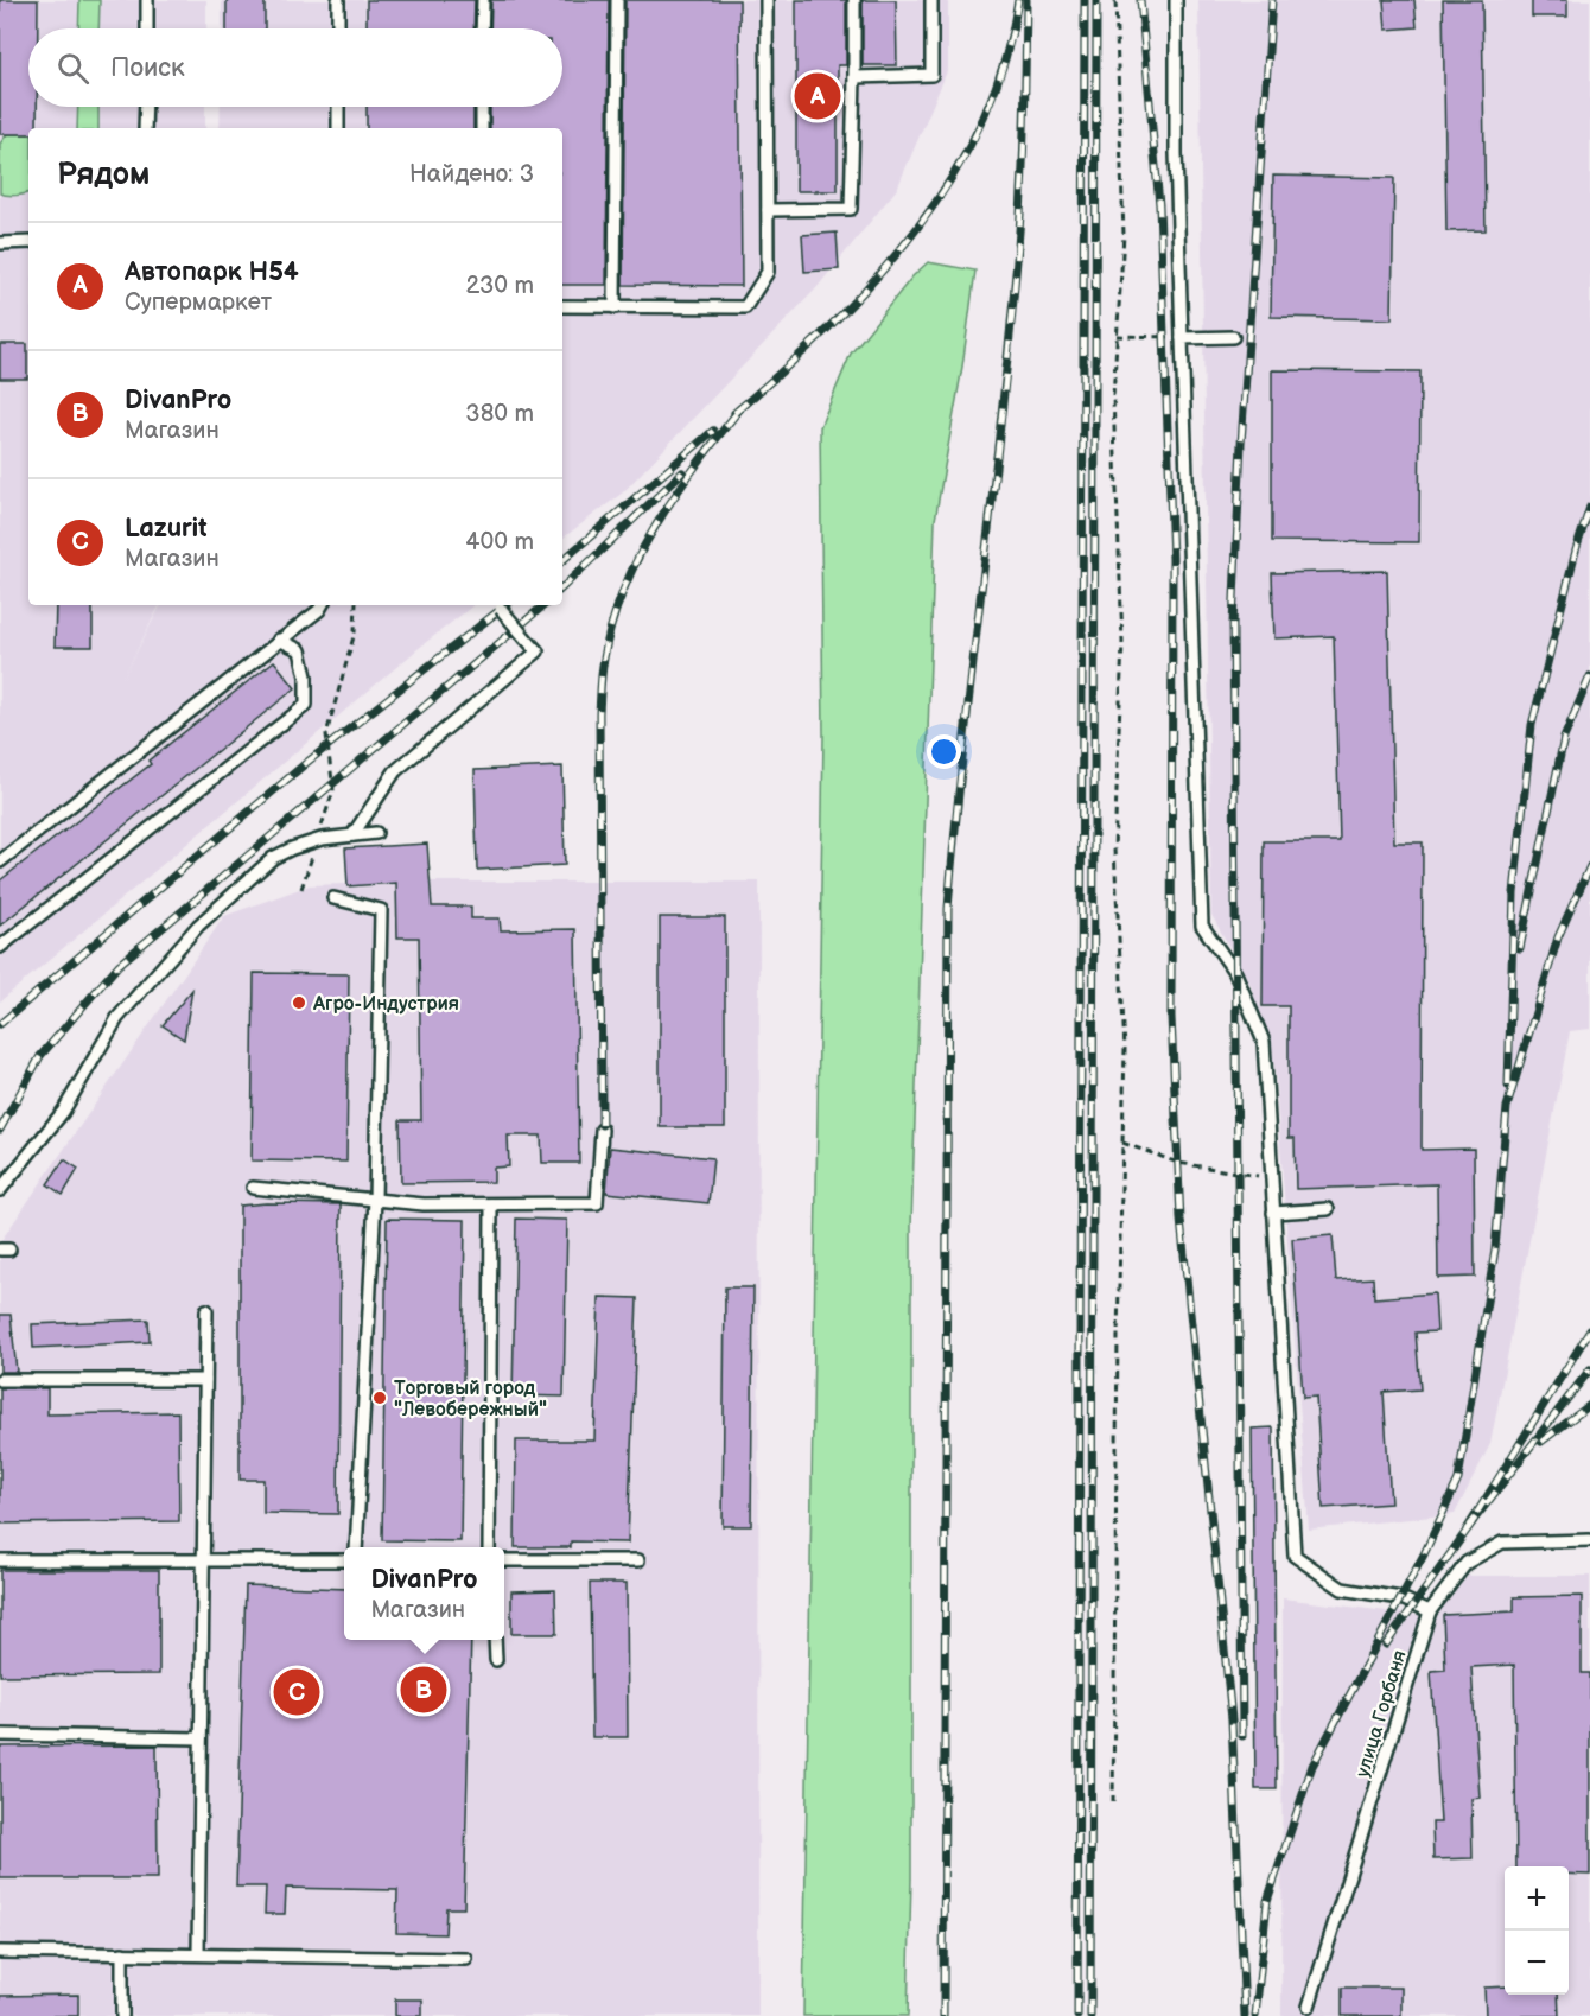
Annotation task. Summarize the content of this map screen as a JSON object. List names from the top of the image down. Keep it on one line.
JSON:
{"streets":{"lane":["улица Горбаня"]},"places":["Агро-Индустрия","Торговый город \"Левобережный\""],"page":{"search":"Поиск","pins":["A","B","C"],"heading":["Рядом","Найдено: 3"],"list":[{"mark":"A","name":"Автопарк Н54","note":"Супермаркет","value":"230 m"},{"mark":"B","name":"DivanPro","note":"Магазин","value":"380 m"},{"mark":"C","name":"Lazurit","note":"Магазин","value":"400 m"}],"popup":["DivanPro","Магазин"],"map_buttons":["+","−"]}}
